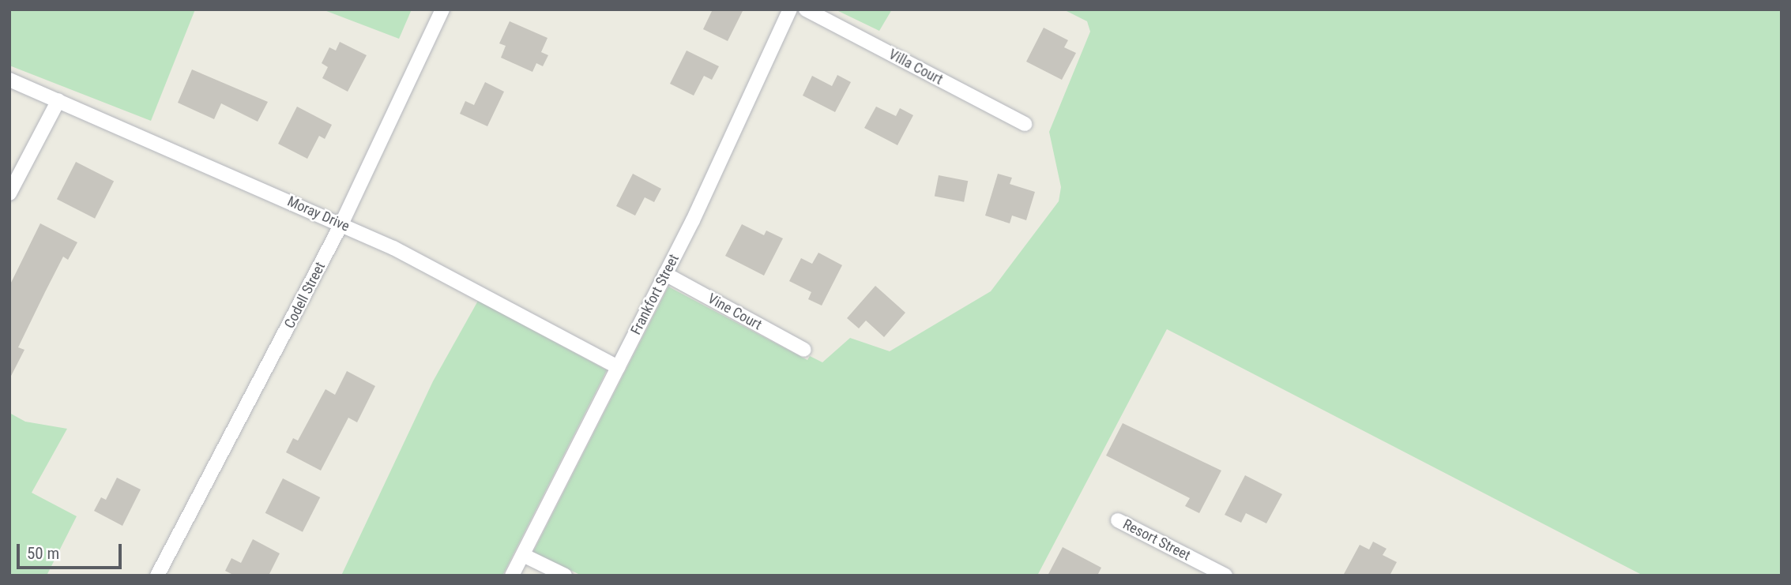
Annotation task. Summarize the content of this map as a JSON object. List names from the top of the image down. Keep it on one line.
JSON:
{"streets":{"street":["Villa Court","Moray Drive","Frankfort Street","Codell Street","Vine Court","Resort Street"]},"crossings":[["Moray Drive","Frankfort Street"],["Moray Drive","Codell Street"],["Frankfort Street","Vine Court"]],"scale_bar":"50 m"}
